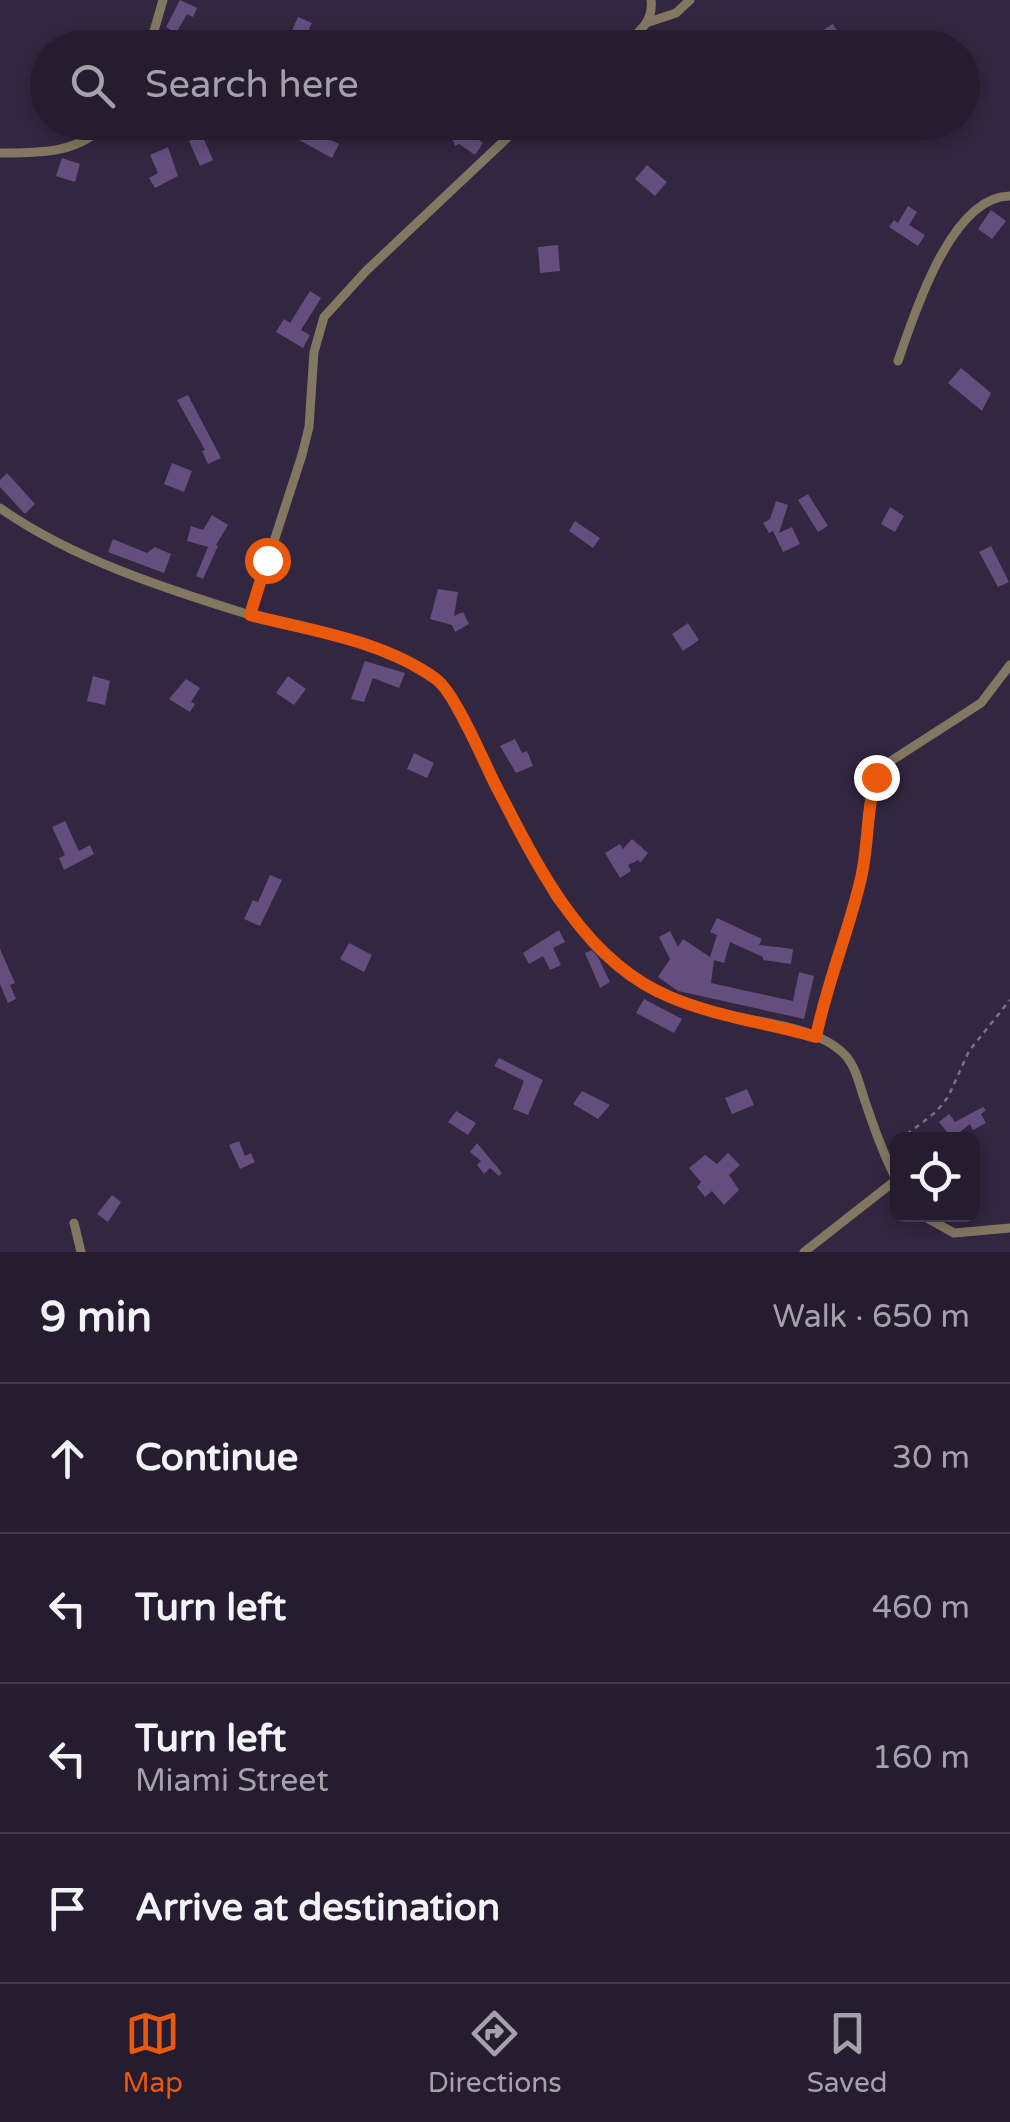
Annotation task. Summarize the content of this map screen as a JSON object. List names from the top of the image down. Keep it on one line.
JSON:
{"page":{"search":"Search here","heading":["9 min","Walk · 650 m"],"list":[["Continue","30 m"],["Turn left","460 m"],["Turn left","Miami Street","160 m"],"Arrive at destination"],"nav":["Map","Directions","Saved"]}}
